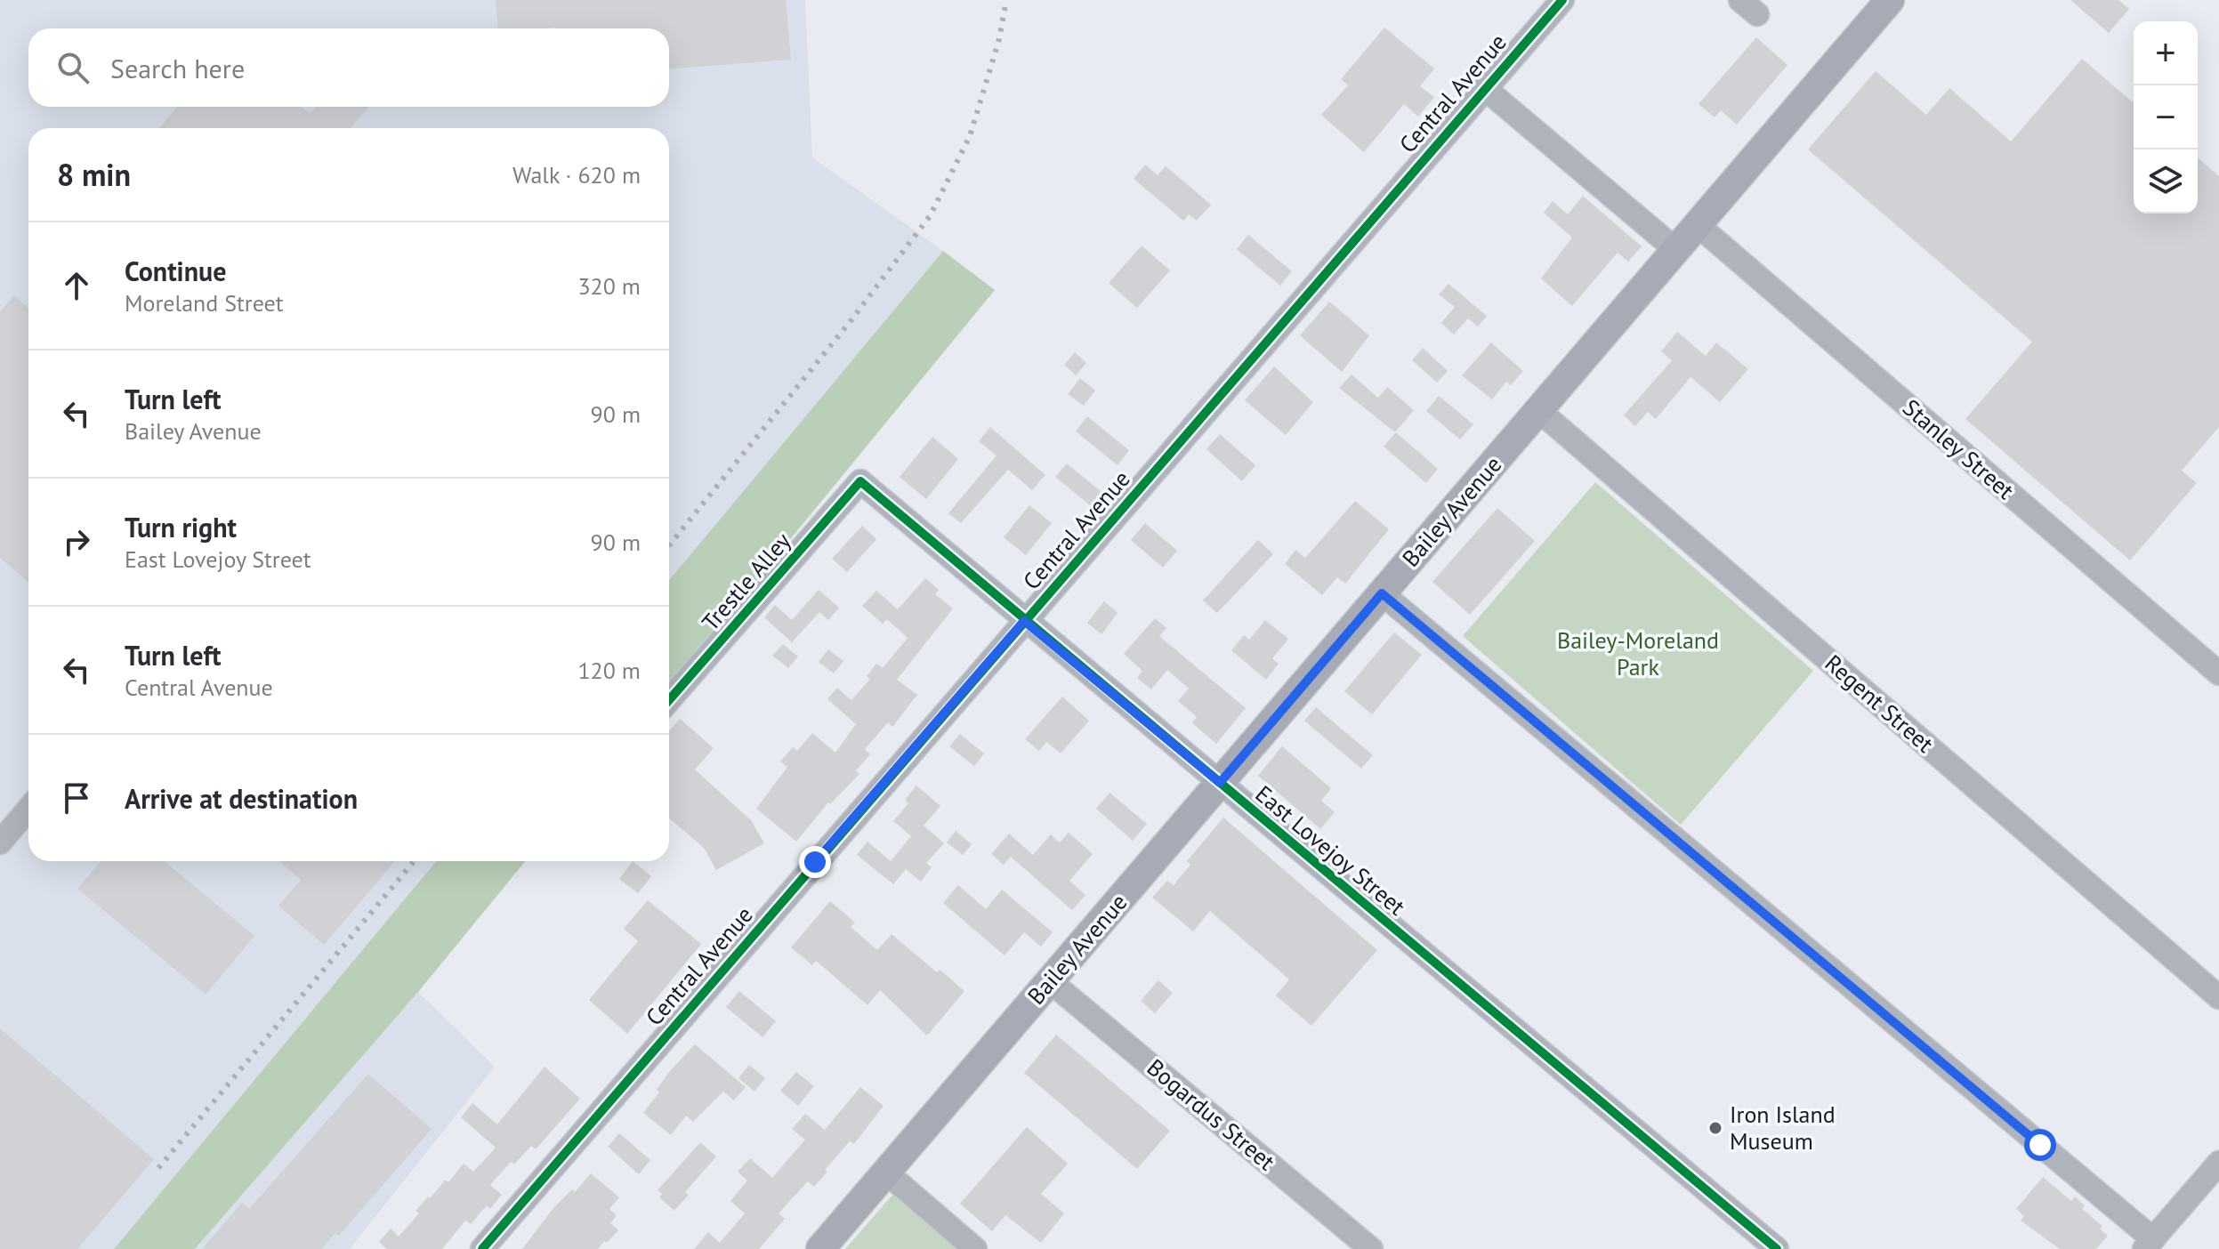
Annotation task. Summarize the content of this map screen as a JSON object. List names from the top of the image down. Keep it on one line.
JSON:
{"streets":{"main road":["Bailey Avenue"],"street":["Central Avenue","Stanley Street","Trestle Alley","Regent Street","East Lovejoy Street","Bogardus Street"]},"crossings":[["Central Avenue","East Lovejoy Street"],["Stanley Street","Bailey Avenue"],["Bailey Avenue","Regent Street"],["Bailey Avenue","East Lovejoy Street"],["Bailey Avenue","Bogardus Street"],["Trestle Alley","East Lovejoy Street"]],"parks":["Bailey-Moreland Park"],"places":["Iron Island Museum"],"page":{"map_buttons":["+","−"],"search":"Search here","heading":["8 min","Walk · 620 m"],"list":[["Continue","Moreland Street","320 m"],["Turn left","Bailey Avenue","90 m"],["Turn right","East Lovejoy Street","90 m"],["Turn left","Central Avenue","120 m"],"Arrive at destination"]}}
